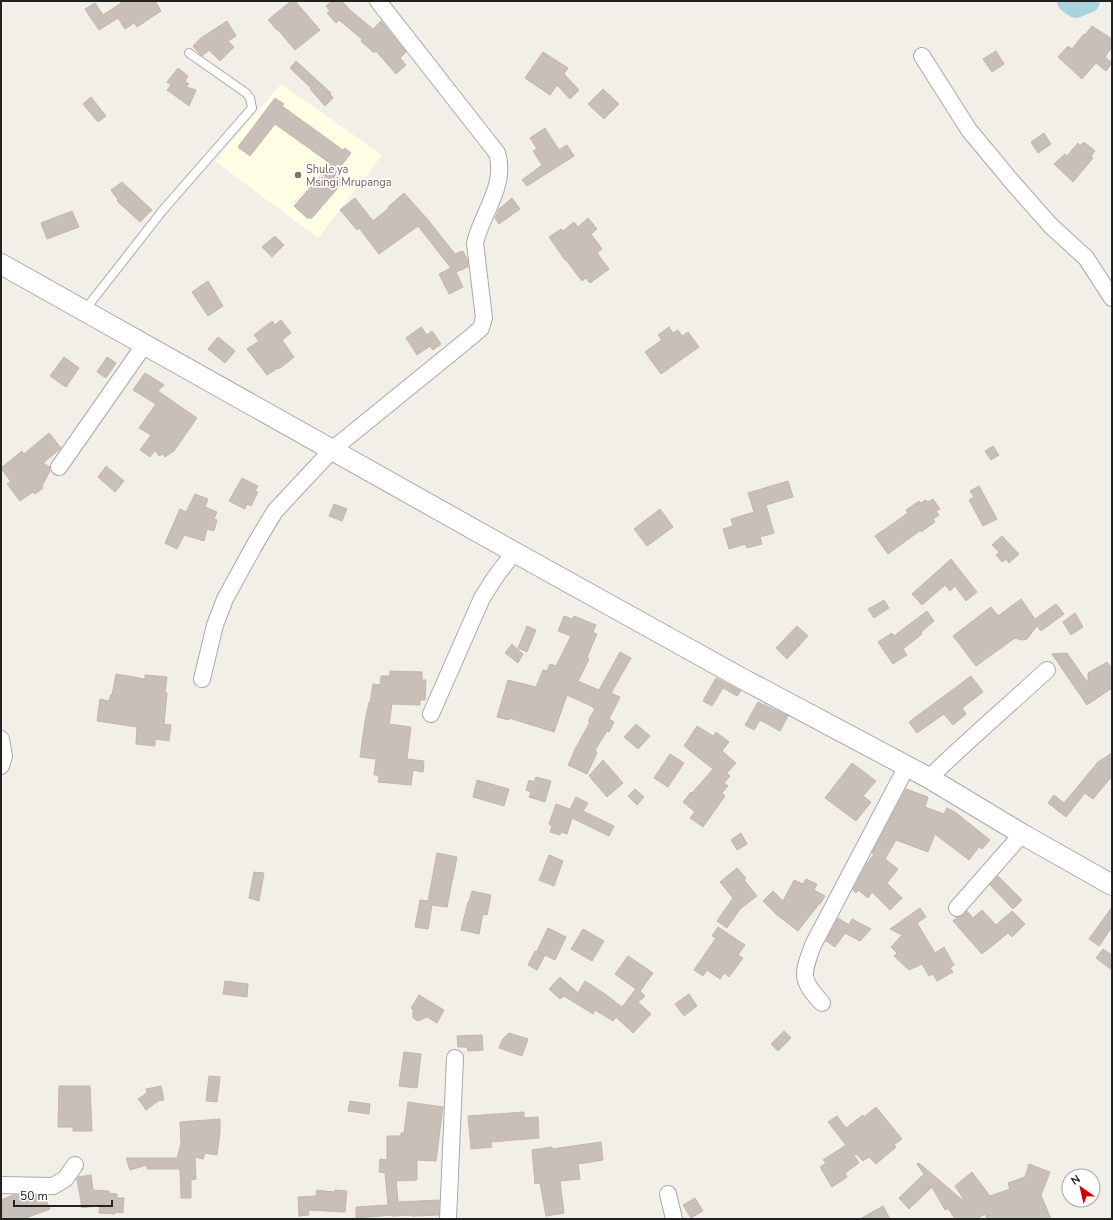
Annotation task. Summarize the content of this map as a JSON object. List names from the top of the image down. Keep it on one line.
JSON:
{"places":["Shule ya Msingi Mrupanga"],"scale_bar":"50 m","north":"top left"}
